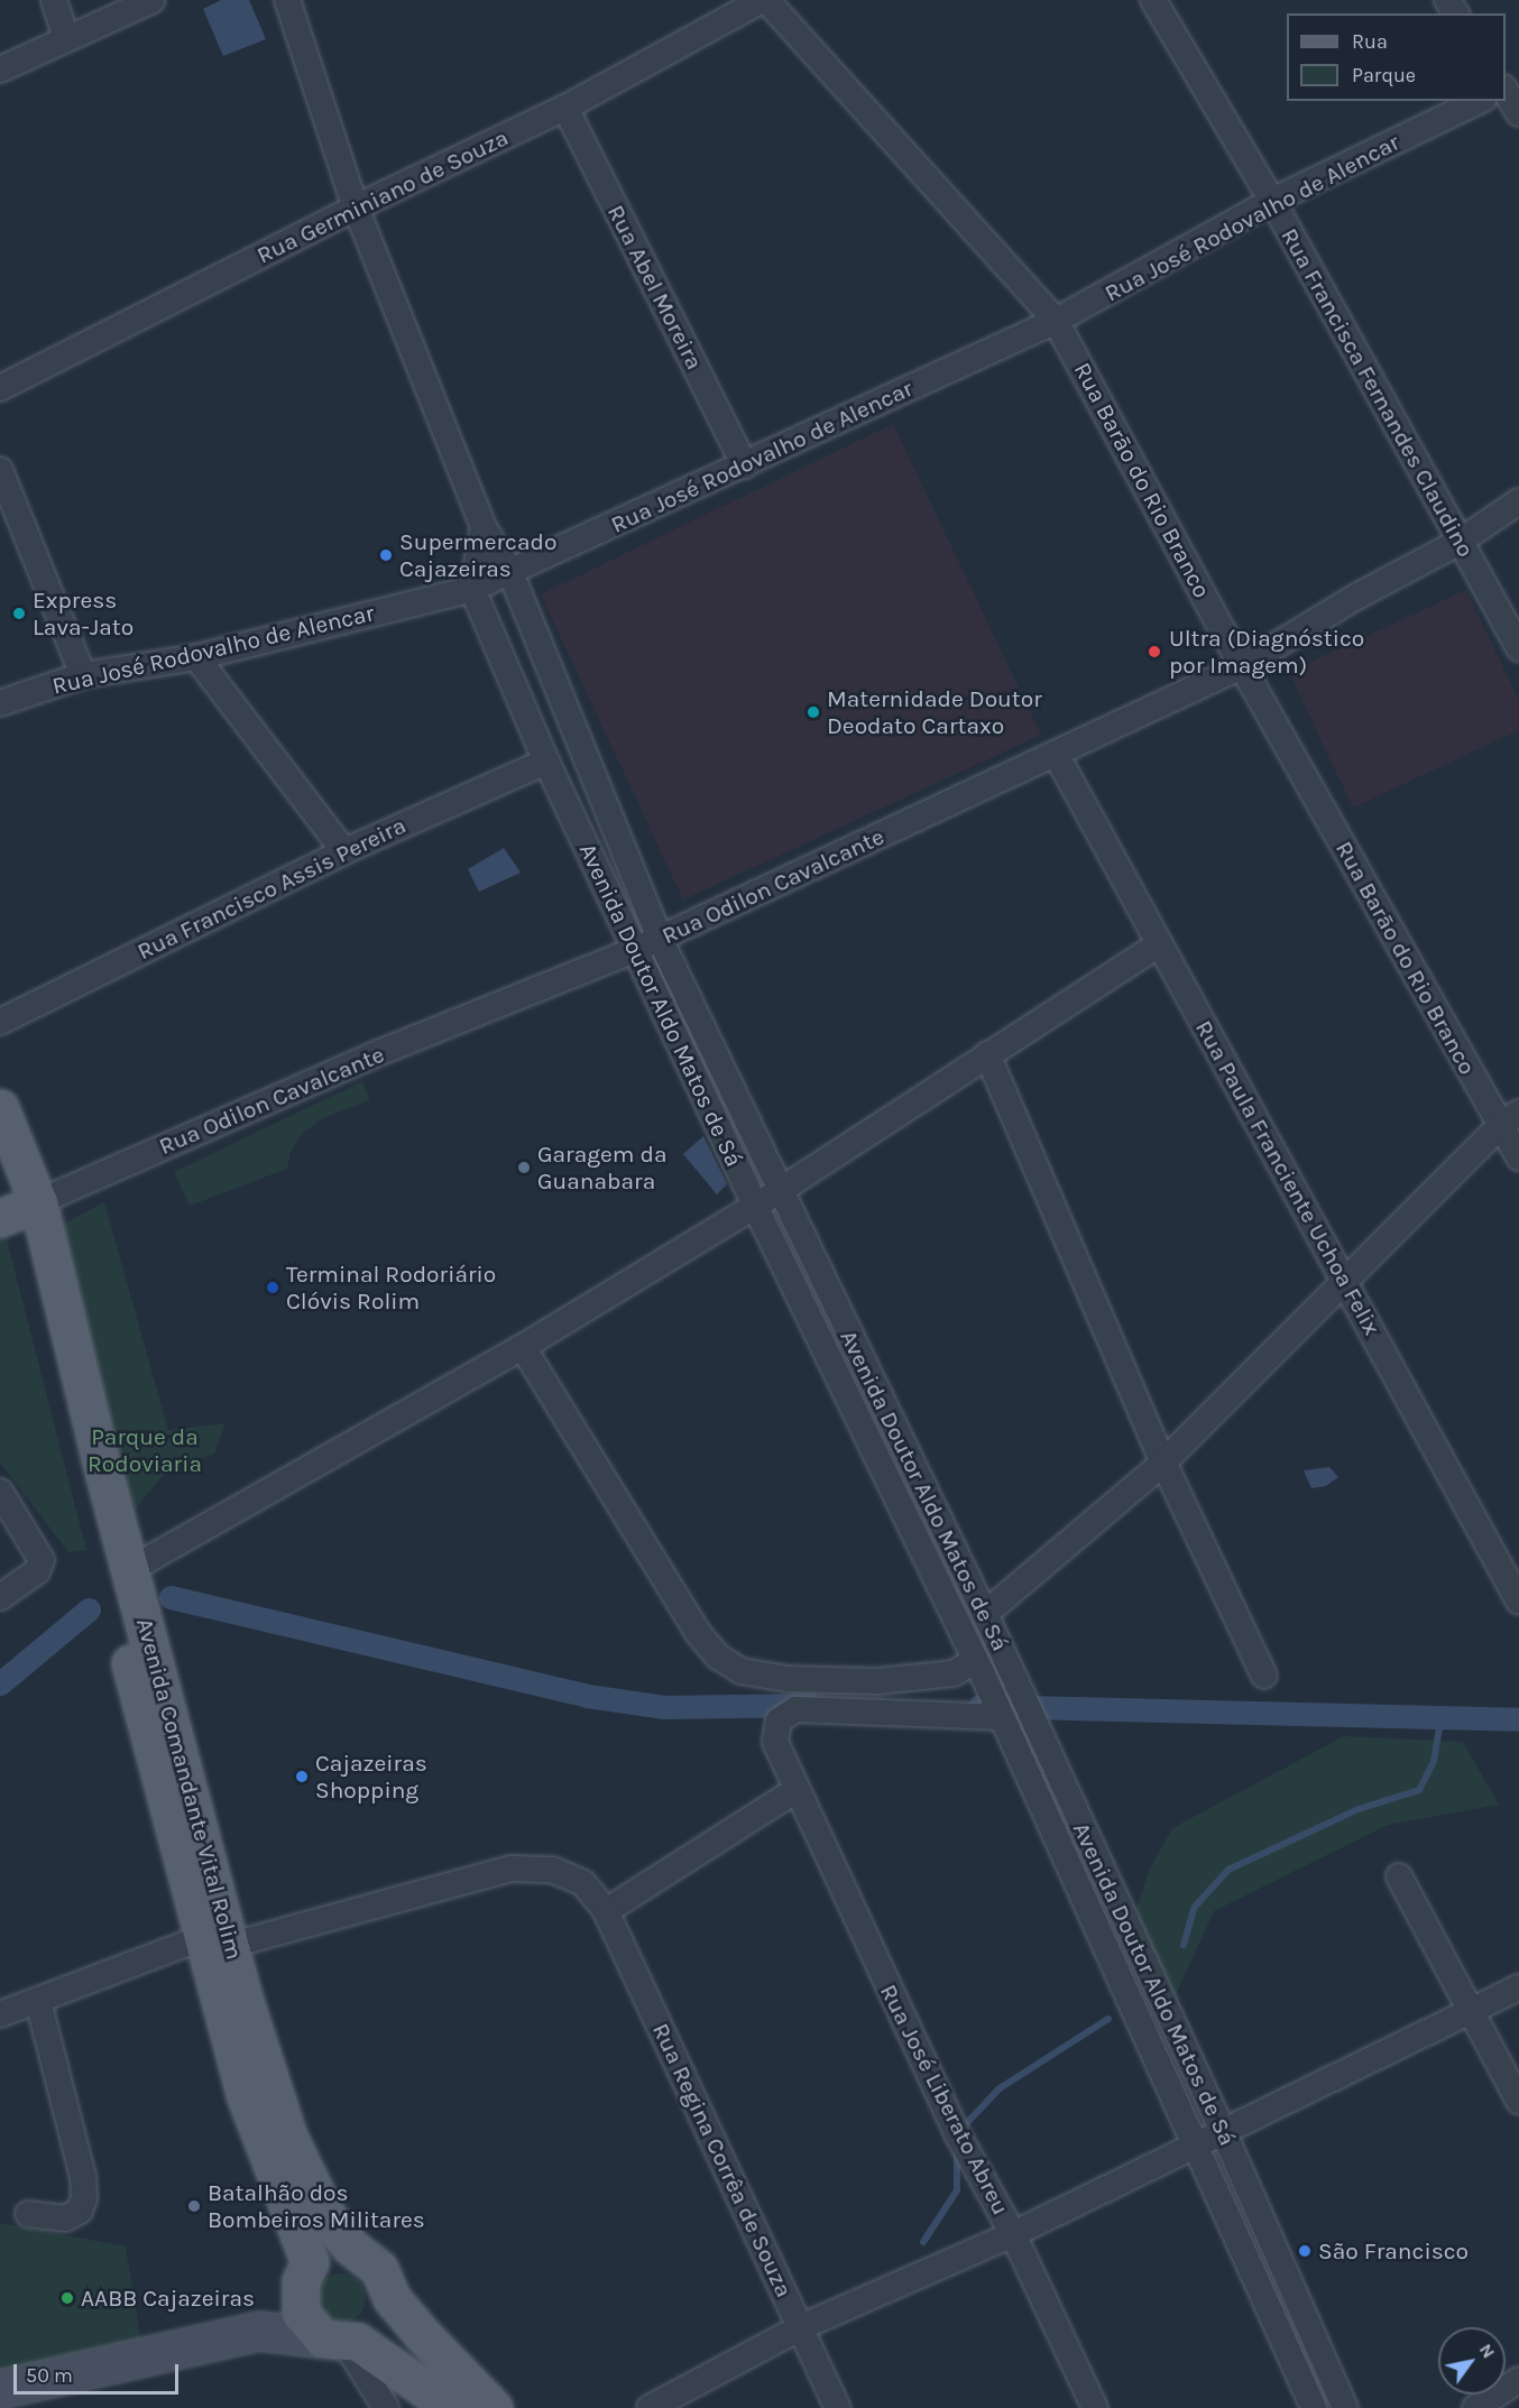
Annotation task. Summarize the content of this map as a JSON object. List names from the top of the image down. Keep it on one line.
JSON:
{"streets":{"main road":["Avenida Comandante Vital Rolim"],"street":["Rua Germiniano de Souza","Rua José Rodovalho de Alencar","Rua Abel Moreira","Rua Francisca Fernandes Claudino","Rua Barāo do Rio Branco","Rua Odilon Cavalcante","Rua Francisco Assis Pereira","Avenida Doutor Aldo Matos de Sá","Rua Paula Franciente Uchoa Felix","Rua José Liberato Abreu","Rua Regina Corrêa de Souza"]},"crossings":[["Rua Germiniano de Souza","Rua Abel Moreira"],["Rua Germiniano de Souza","Avenida Doutor Aldo Matos de Sá"],["Rua José Rodovalho de Alencar","Rua Abel Moreira"],["Rua José Rodovalho de Alencar","Rua Francisca Fernandes Claudino"],["Rua José Rodovalho de Alencar","Rua Barāo do Rio Branco"],["Rua José Rodovalho de Alencar","Avenida Doutor Aldo Matos de Sá"],["Rua Francisca Fernandes Claudino","Rua Odilon Cavalcante"],["Rua Barāo do Rio Branco","Rua Odilon Cavalcante"],["Rua Odilon Cavalcante","Avenida Doutor Aldo Matos de Sá"],["Rua Odilon Cavalcante","Rua Paula Franciente Uchoa Felix"],["Rua Odilon Cavalcante","Avenida Comandante Vital Rolim"],["Rua Francisco Assis Pereira","Avenida Doutor Aldo Matos de Sá"],["Avenida Doutor Aldo Matos de Sá","Rua José Liberato Abreu"],["Avenida Comandante Vital Rolim","Rua Regina Corrêa de Souza"]],"parks":["Parque da Rodoviaria"],"places":["Supermercado Cajazeiras","Express Lava-Jato","Ultra (Diagnóstico por Imagem)","Maternidade Doutor Deodato Cartaxo","Garagem da Guanabara","Terminal Rodoriário Clóvis Rolim","Cajazeiras Shopping","Batalhão dos Bombeiros Militares","São Francisco","AABB Cajazeiras"],"legend":["Rua","Parque"],"scale_bar":"50 m","north":"top right"}
